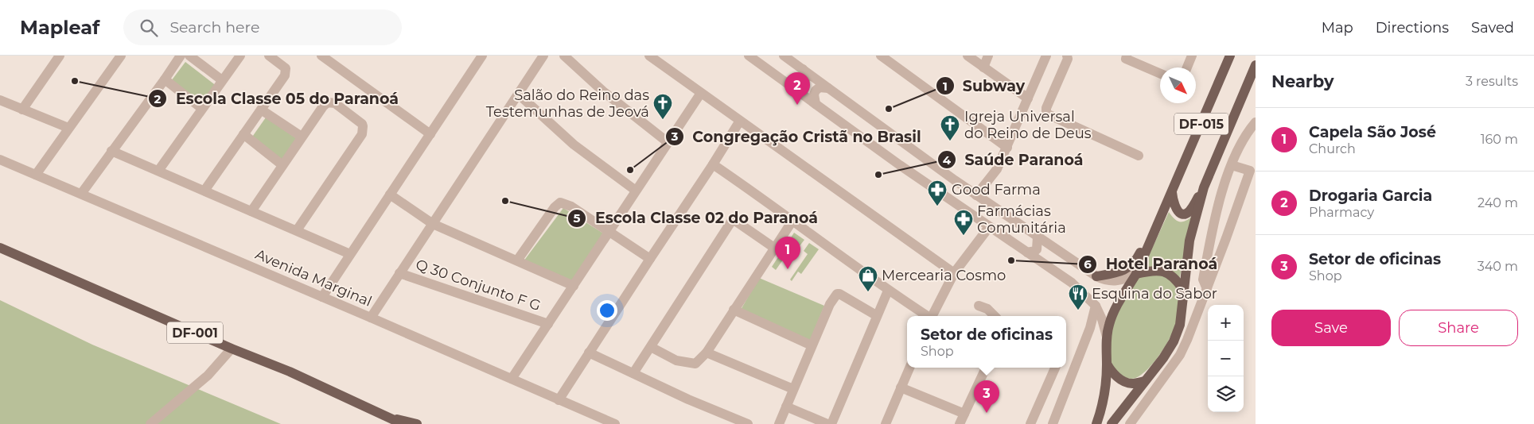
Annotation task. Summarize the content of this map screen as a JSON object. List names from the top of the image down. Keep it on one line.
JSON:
{"streets":{"main road":["DF-015","DF-001"],"street":["Avenida Marginal","Q 30 Conjunto F G"]},"places":{"other":["Escola Classe 05 do Paranoá","Subway","Congregação Cristã no Brasil","Saúde Paranoá","Escola Classe 02 do Paranoá","Hotel Paranoá"],"church":["Salão do Reino das Testemunhas de Jeová","Igreja Universal do Reino de Deus"],"pharmacy":["Good Farma","Farmácias Comunitária"],"shop":["Mercearia Cosmo"],"restaurant":["Esquina do Sabor"]},"north":"bottom right","page":{"header":"Mapleaf","search":"Search here","nav":["Map","Directions","Saved"],"heading":["Nearby","3 results"],"pins":["2","1","3"],"list":[{"mark":"1","name":"Capela São José","note":"Church","value":"160 m"},{"mark":"2","name":"Drogaria Garcia","note":"Pharmacy","value":"240 m"},{"mark":"3","name":"Setor de oficinas","note":"Shop","value":"340 m"}],"buttons":["Save","Share"],"map_buttons":["+","−"],"popup":["Setor de oficinas","Shop"]}}
